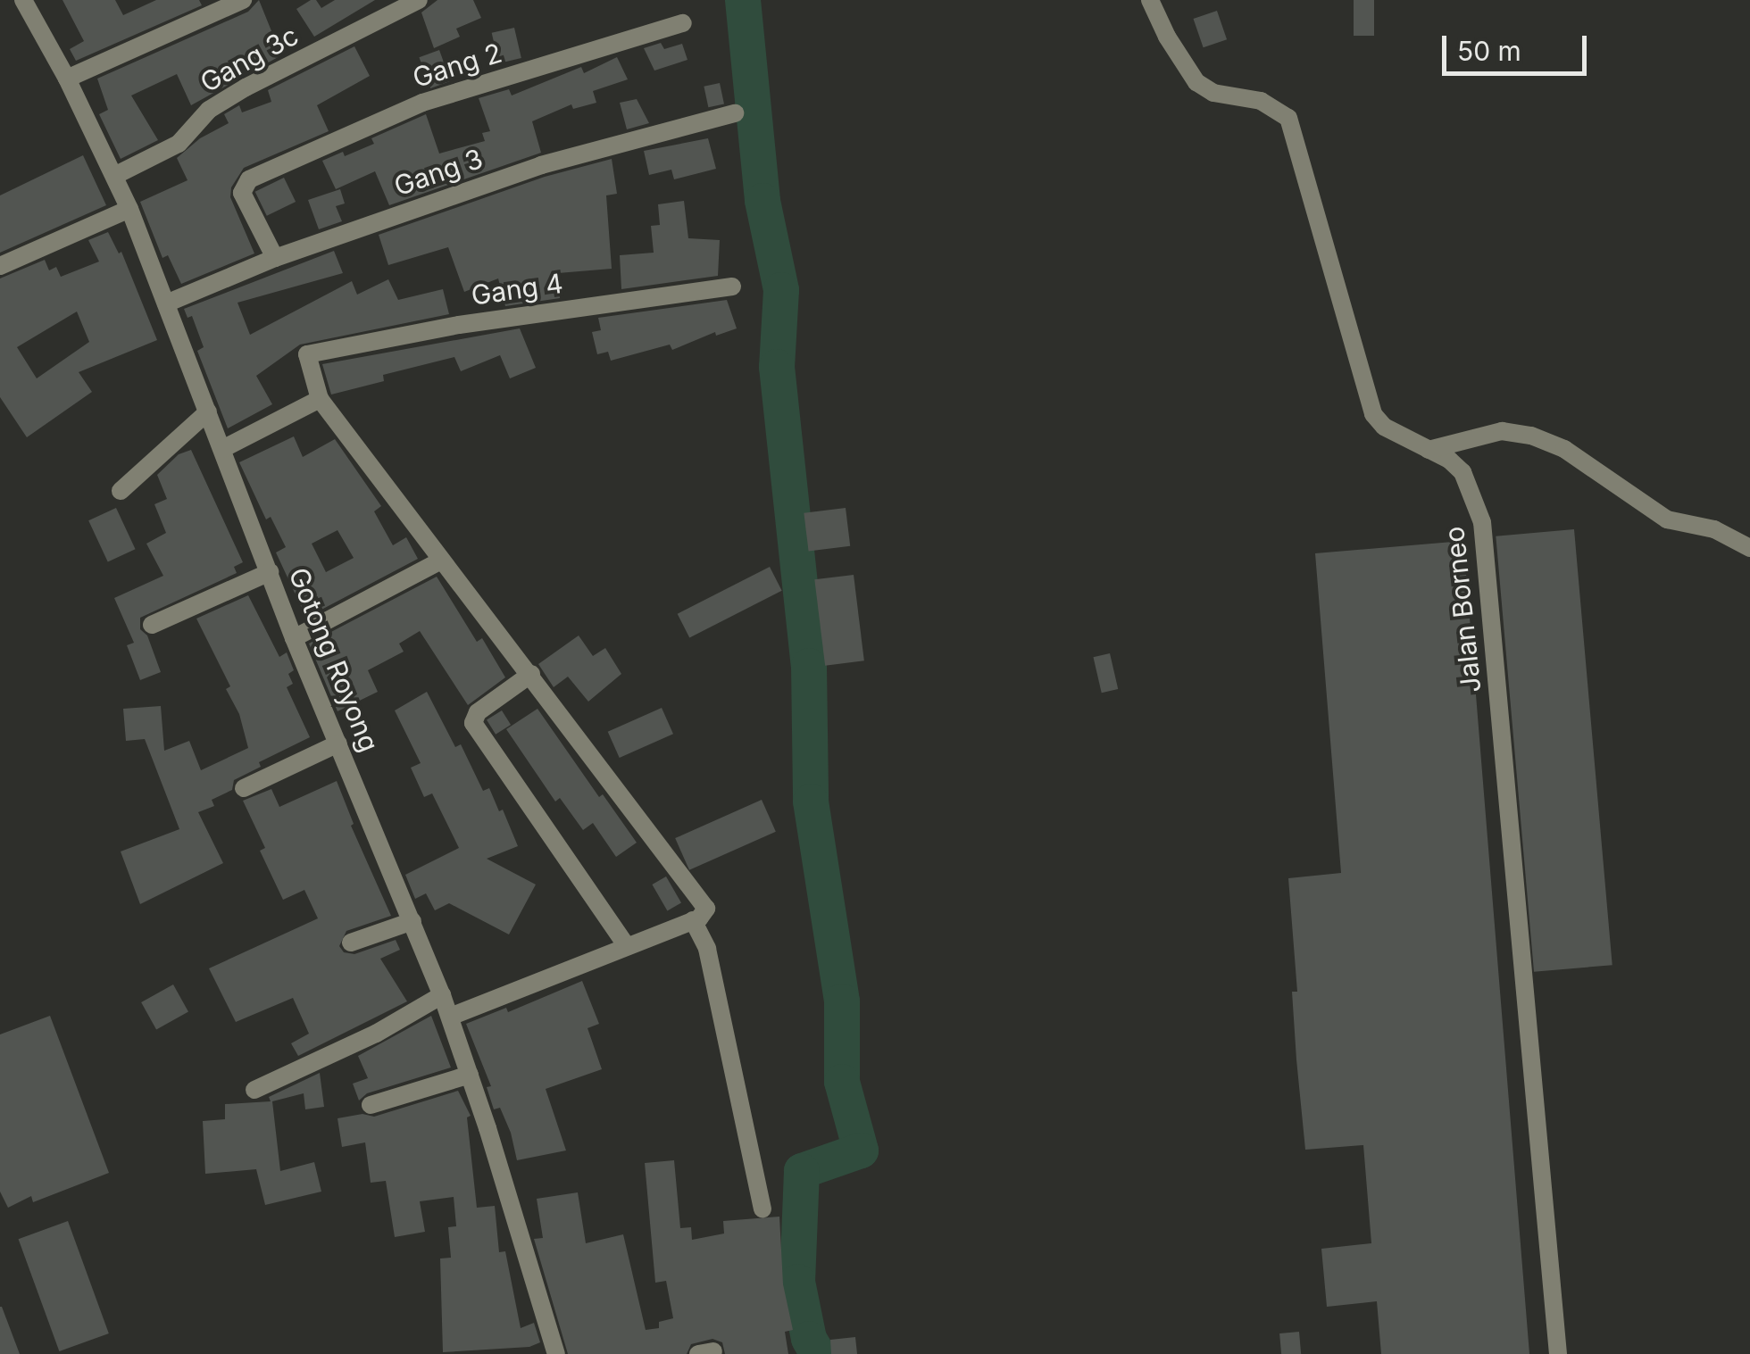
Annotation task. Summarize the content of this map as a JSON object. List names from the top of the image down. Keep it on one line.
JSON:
{"streets":{"street":["Gang 3c","Gang 2","Gang 3","Gang 4","Jalan Borneo","Gotong Royong"]},"crossings":[["Gang 3c","Gotong Royong"],["Gang 2","Gang 3"],["Gang 3","Gotong Royong"]],"scale_bar":"50 m"}
